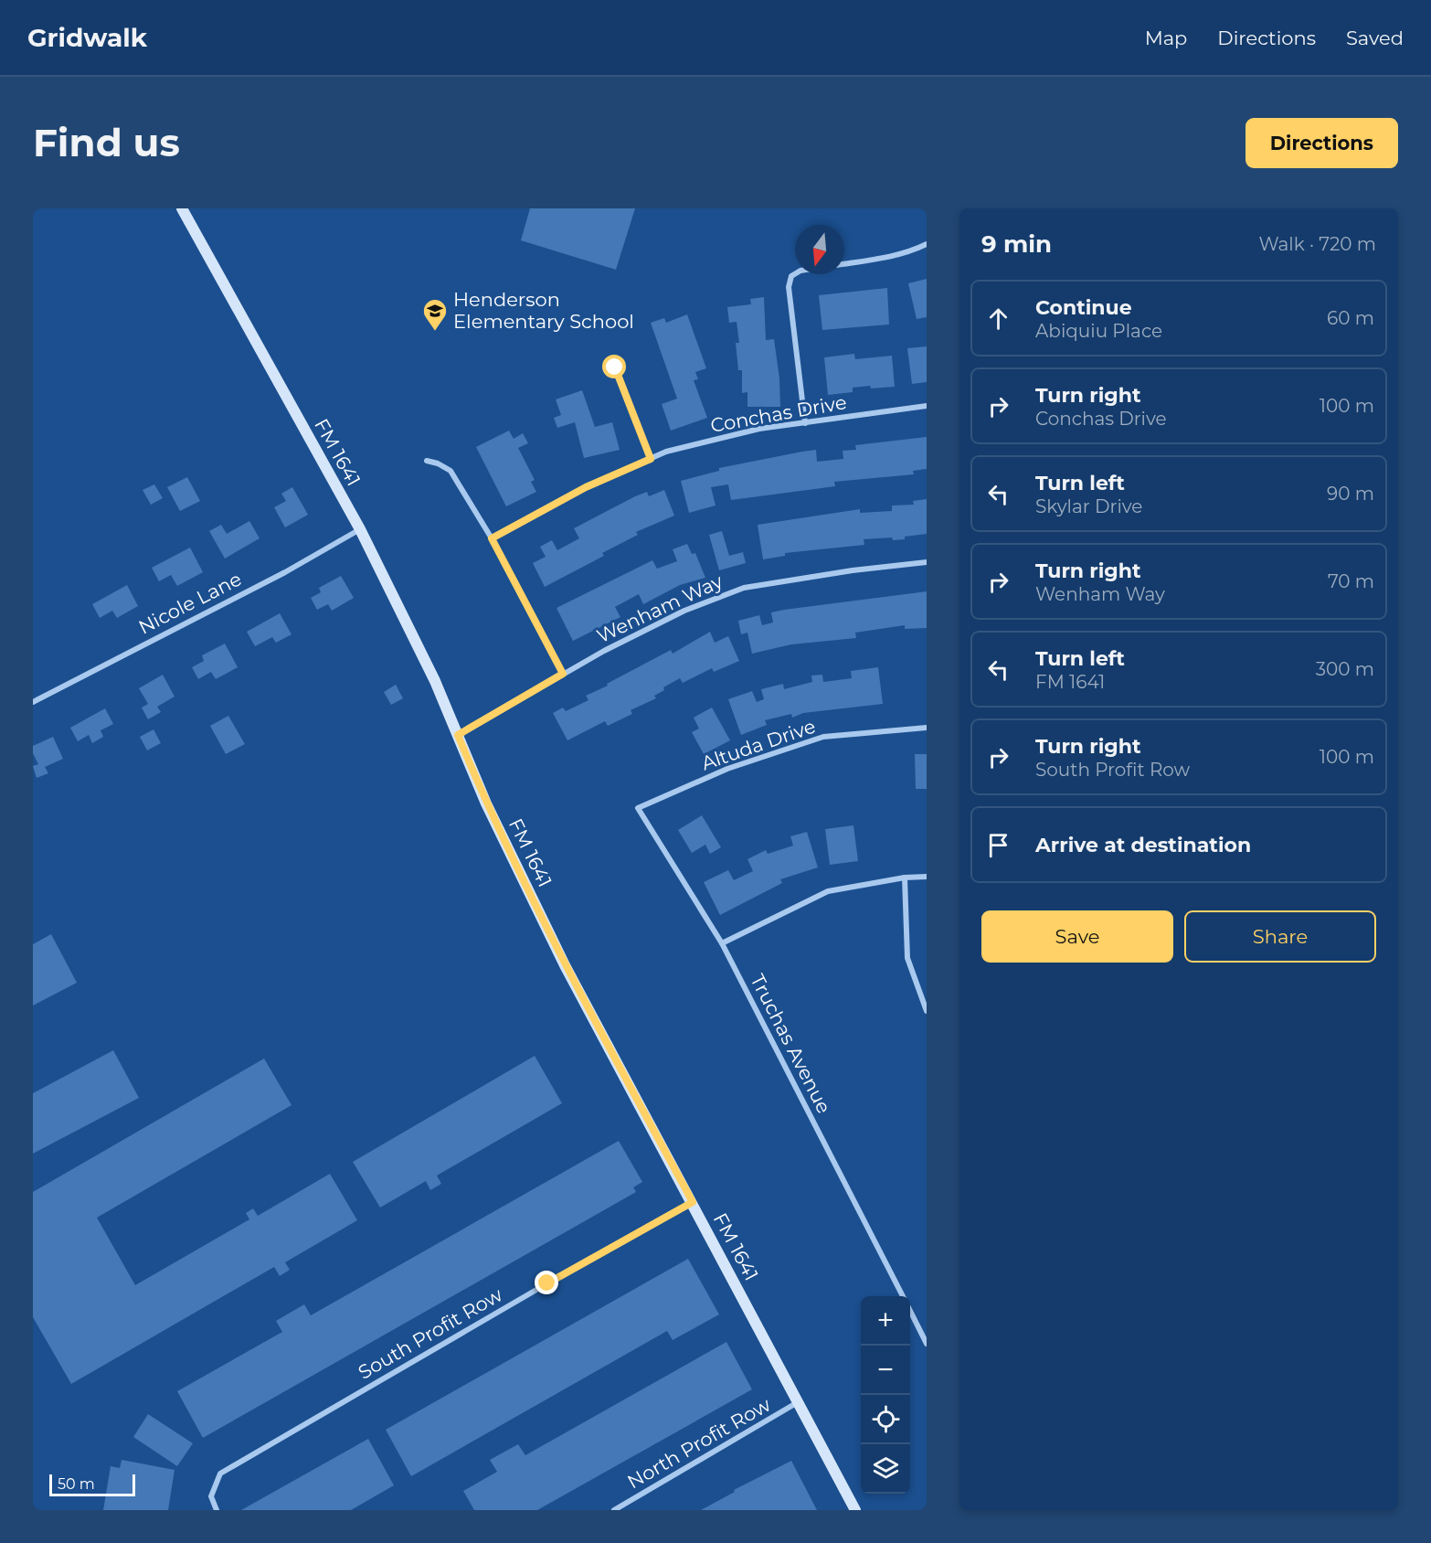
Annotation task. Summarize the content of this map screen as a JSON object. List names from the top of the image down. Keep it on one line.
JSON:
{"streets":{"main road":["FM 1641"],"street":["Conchas Drive","Nicole Lane","Wenham Way","Altuda Drive","Truchas Avenue","South Profit Row","North Profit Row"]},"crossings":[["FM 1641","Nicole Lane"],["FM 1641","Wenham Way"],["FM 1641","South Profit Row"],["FM 1641","North Profit Row"],["Altuda Drive","Truchas Avenue"]],"places":{"school or university":["Henderson Elementary School"]},"scale_bar":"50 m","north":"bottom","page":{"header":"Gridwalk","nav":["Map","Directions","Saved"],"buttons":["Directions",["Save","Share"]],"title":"Find us","heading":["9 min","Walk · 720 m"],"list":[["Continue","Abiquiu Place","60 m"],["Turn right","Conchas Drive","100 m"],["Turn left","Skylar Drive","90 m"],["Turn right","Wenham Way","70 m"],["Turn left","FM 1641","300 m"],["Turn right","South Profit Row","100 m"],"Arrive at destination"],"map_buttons":["+","−"],"scale":"50 m"}}
